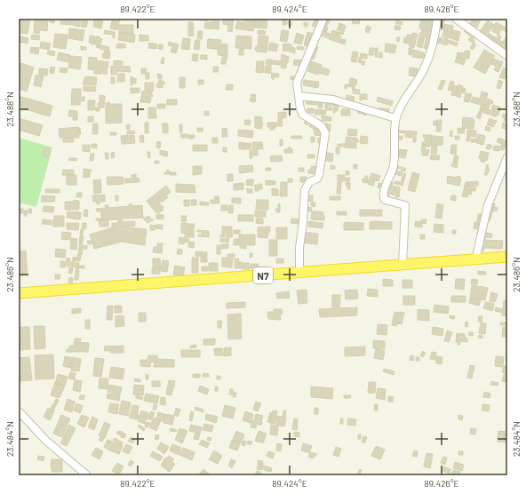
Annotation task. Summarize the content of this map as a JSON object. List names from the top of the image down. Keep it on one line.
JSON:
{"streets":{"highway":["N7"]},"coordinates":["89.422°E","89.424°E","89.426°E","23.488°N","23.486°N","23.484°N"]}
